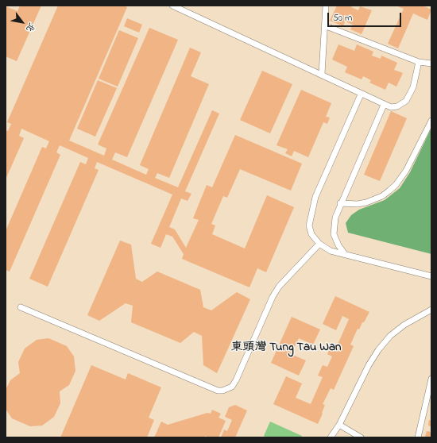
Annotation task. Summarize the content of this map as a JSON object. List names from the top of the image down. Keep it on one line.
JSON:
{"districts":["東頭灣 Tung Tau Wan"],"scale_bar":"50 m","north":"bottom right"}
